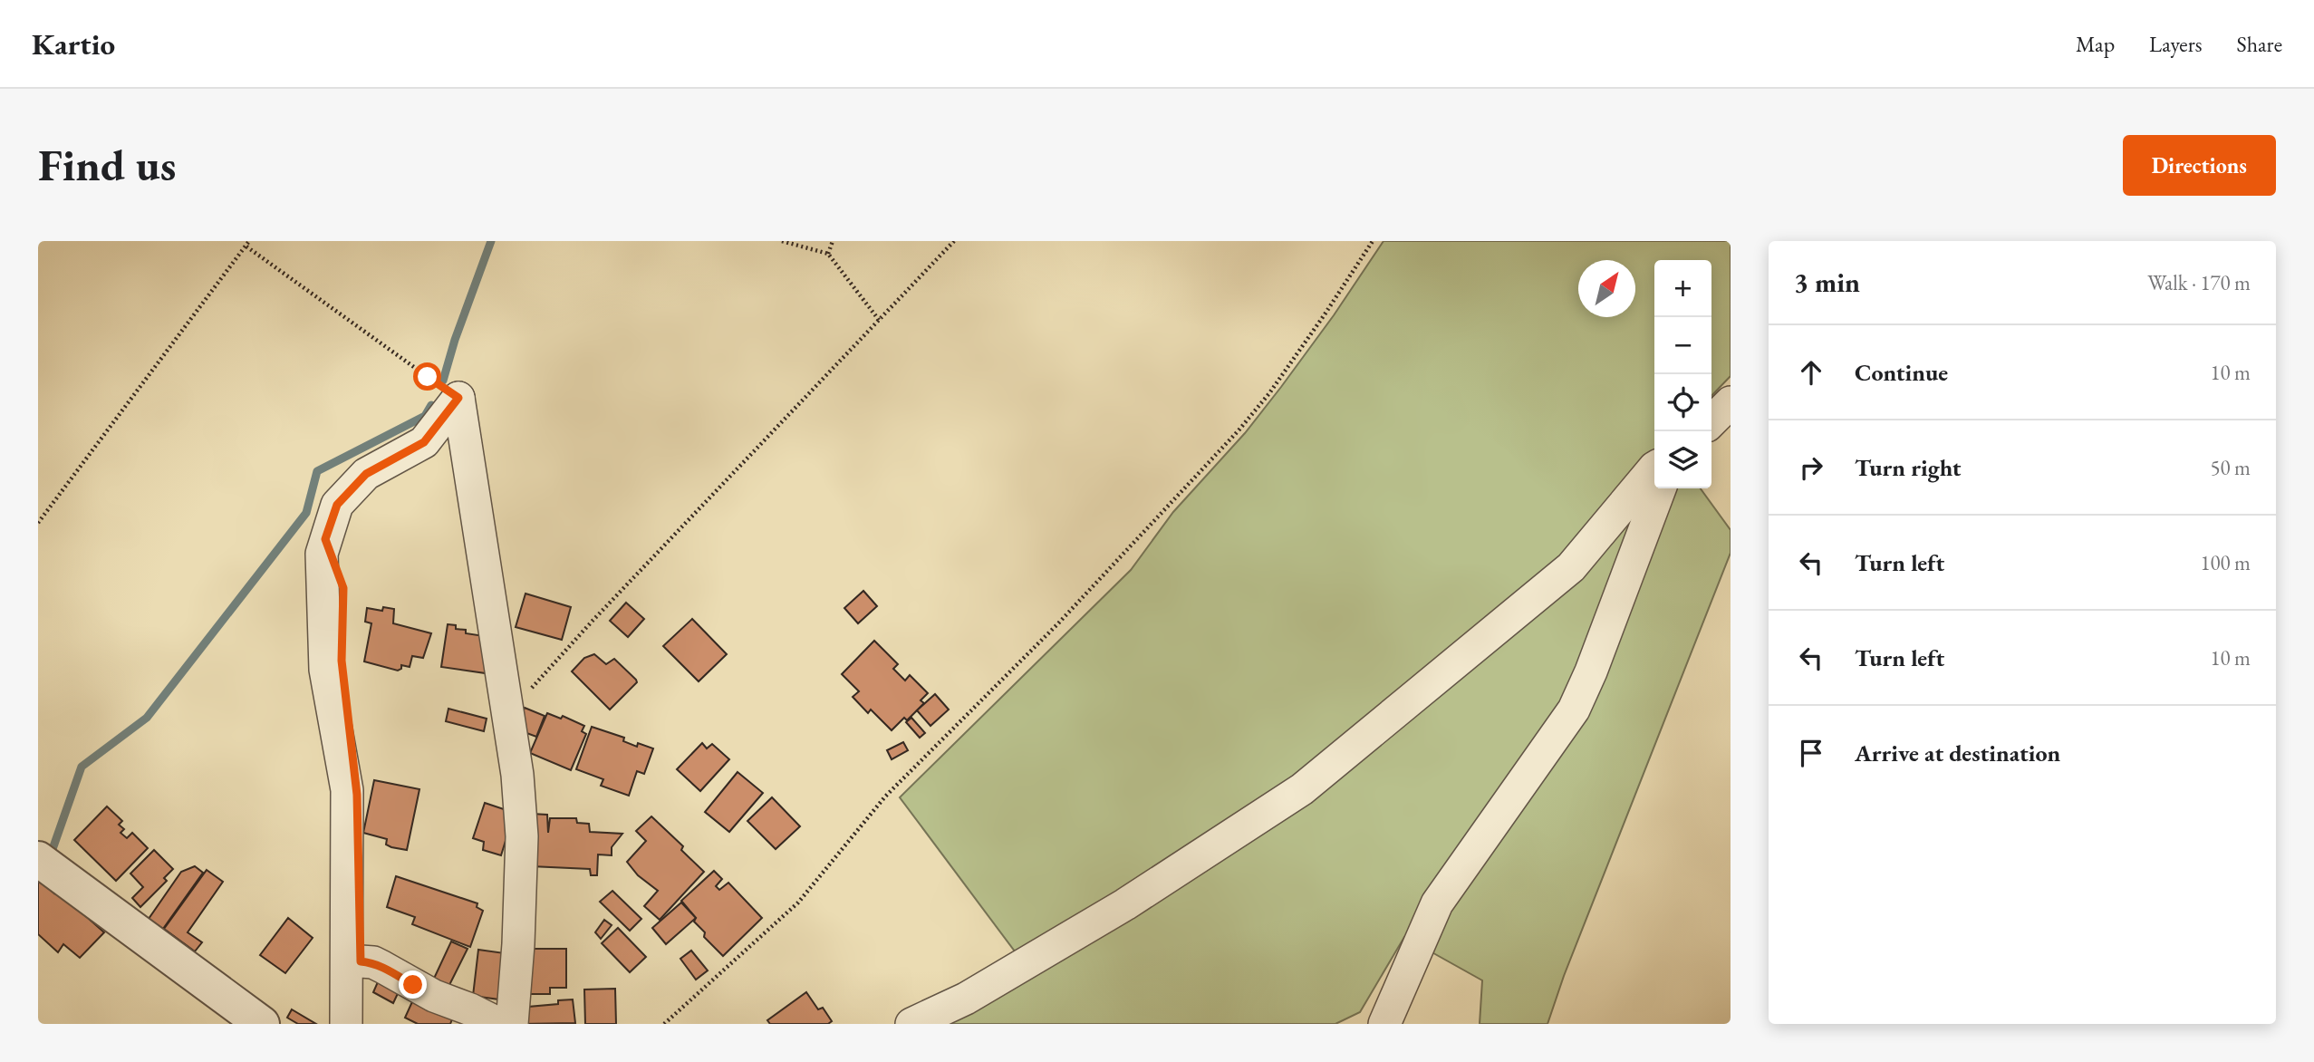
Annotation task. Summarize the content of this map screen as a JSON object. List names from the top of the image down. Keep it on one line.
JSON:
{"north":"top right","page":{"header":"Kartio","nav":["Map","Layers","Share"],"buttons":"Directions","title":"Find us","heading":["3 min","Walk · 170 m"],"map_buttons":["+","−"],"list":[["Continue","10 m"],["Turn right","50 m"],["Turn left","100 m"],["Turn left","10 m"],"Arrive at destination"]}}
